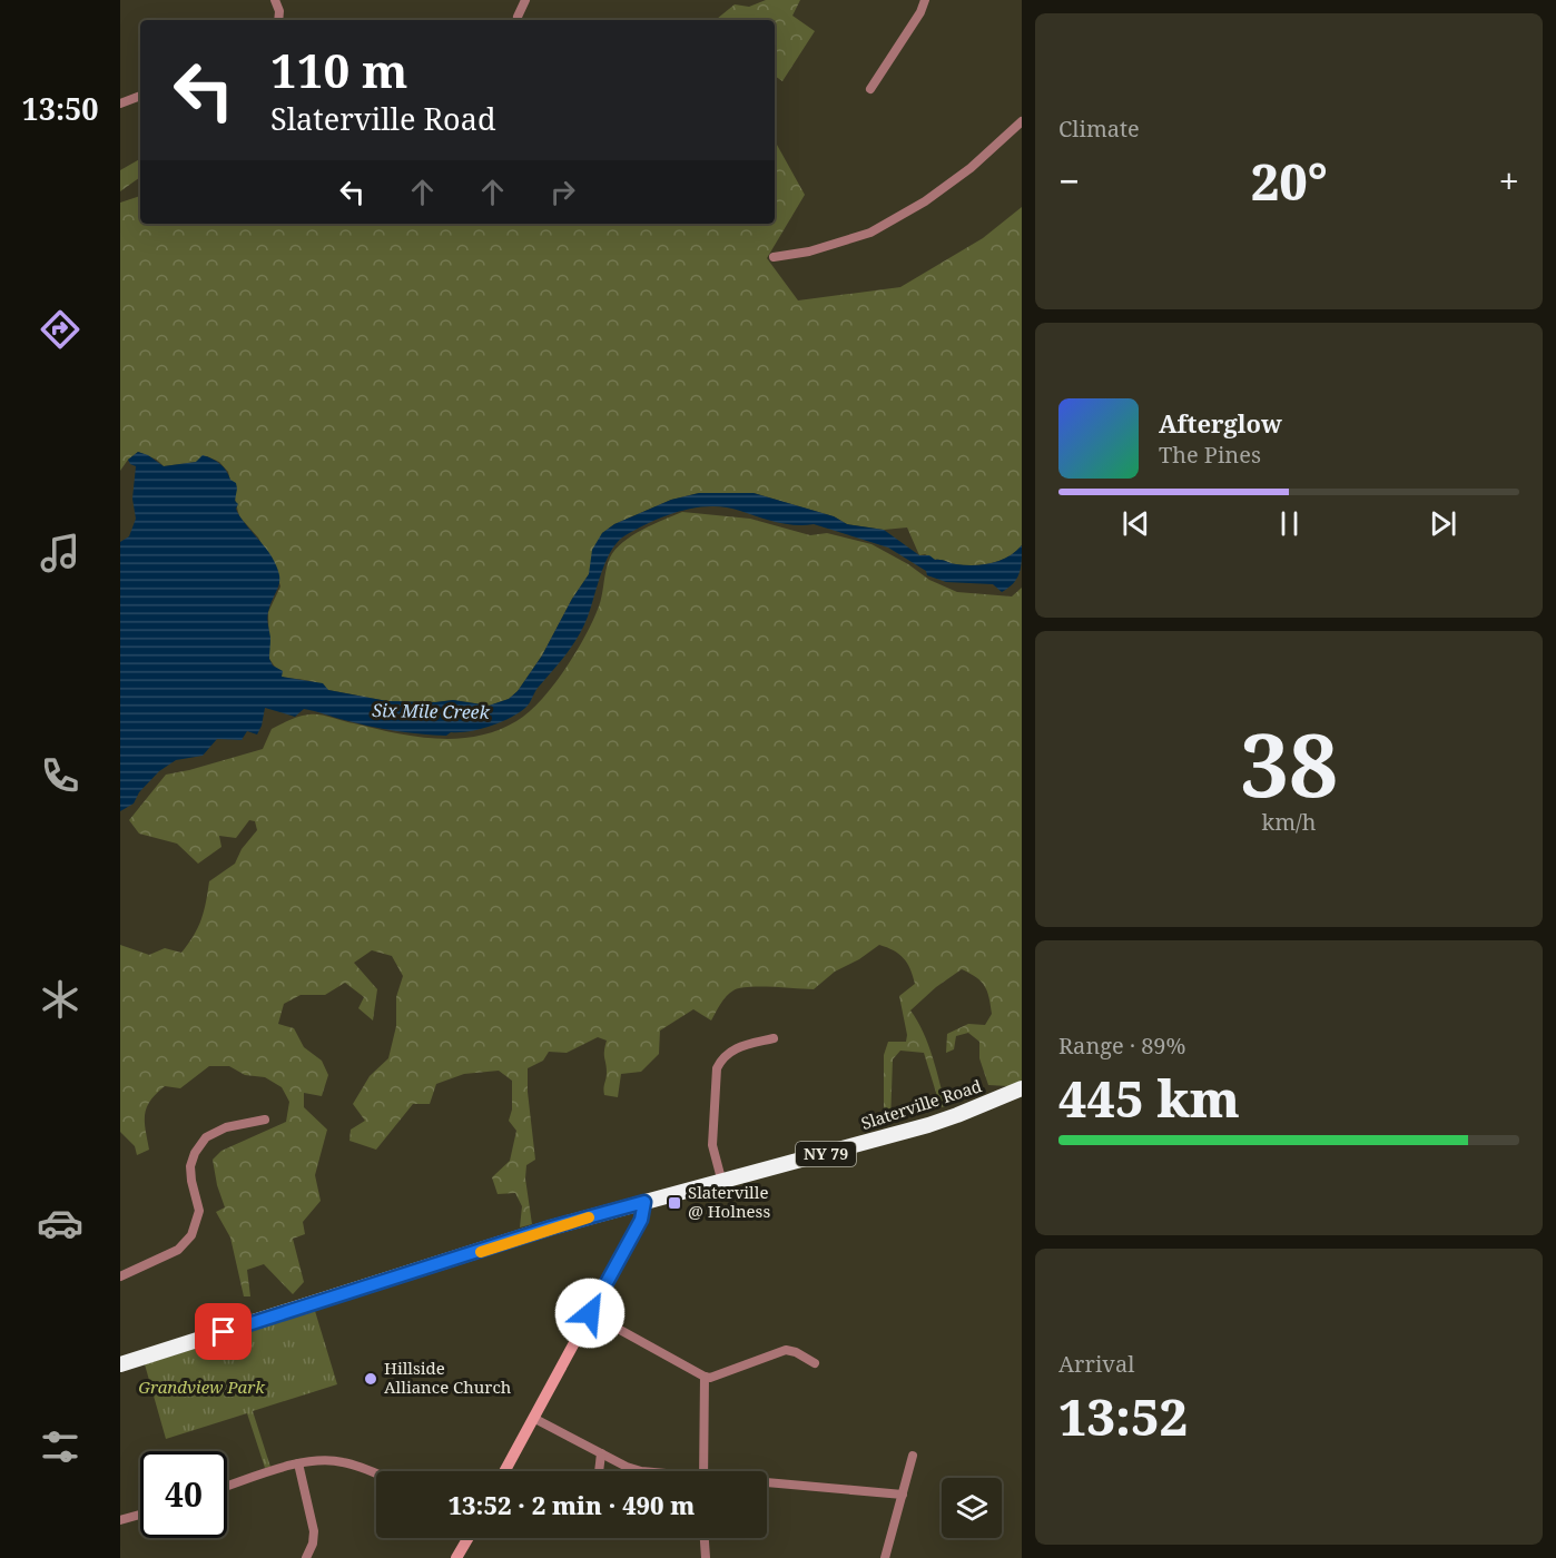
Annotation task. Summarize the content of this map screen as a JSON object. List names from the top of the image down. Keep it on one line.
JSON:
{"streets":{"highway":["Slaterville Road","NY 79"]},"water":["Six Mile Creek"],"parks":["Grandview Park"],"places":{"transit":["Slaterville @ Holness"],"other":["Hillside Alliance Church"]},"page":{"tabs":"13:50","tile":["Climate",["38","km/h"],["Range · 89%","445 km"],["Arrival","13:52"]],"turn":["110 m","Slaterville Road"],"heat":["−","20°","+"],"song":["Afterglow","The Pines"],"limit":"40","trip":"13:52 · 2 min · 490 m"}}
